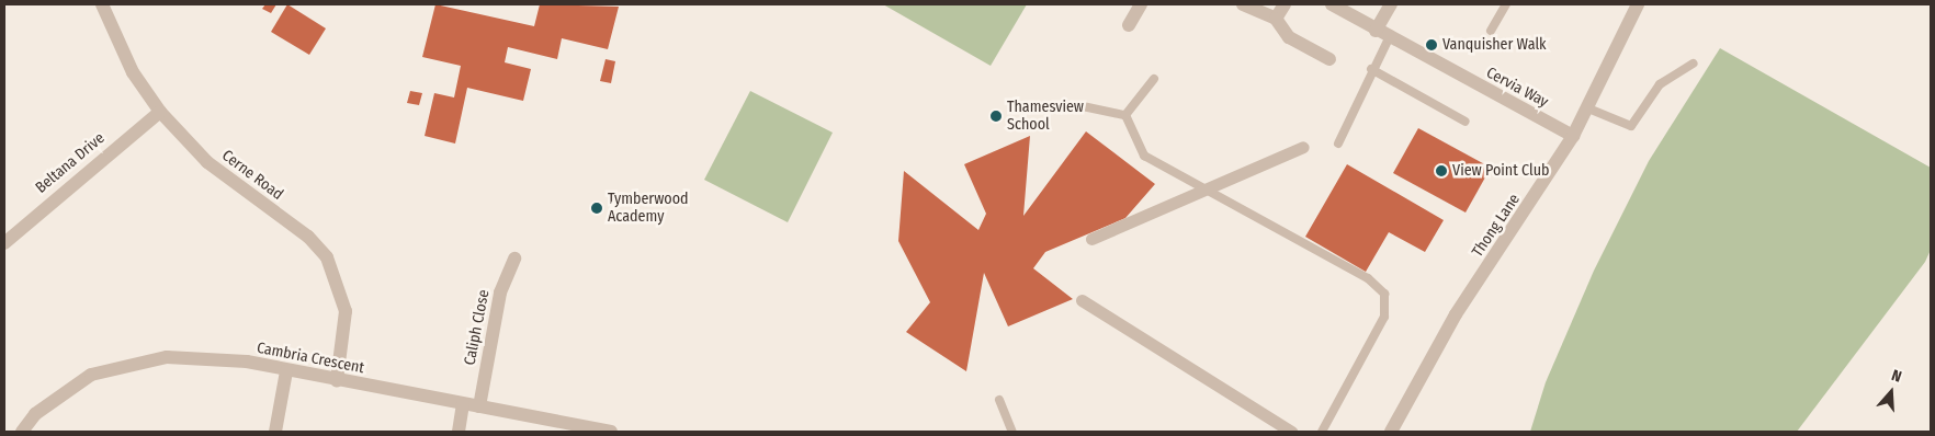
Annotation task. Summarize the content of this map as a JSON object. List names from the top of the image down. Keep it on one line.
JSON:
{"streets":{"street":["Cervia Way","Beltana Drive","Cerne Road","Thong Lane","Caliph Close","Cambria Crescent"]},"crossings":[["Cervia Way","Thong Lane"],["Beltana Drive","Cerne Road"],["Cerne Road","Cambria Crescent"],["Caliph Close","Cambria Crescent"]],"places":["Vanquisher Walk","Thamesview School","View Point Club","Tymberwood Academy"],"north":"top"}
